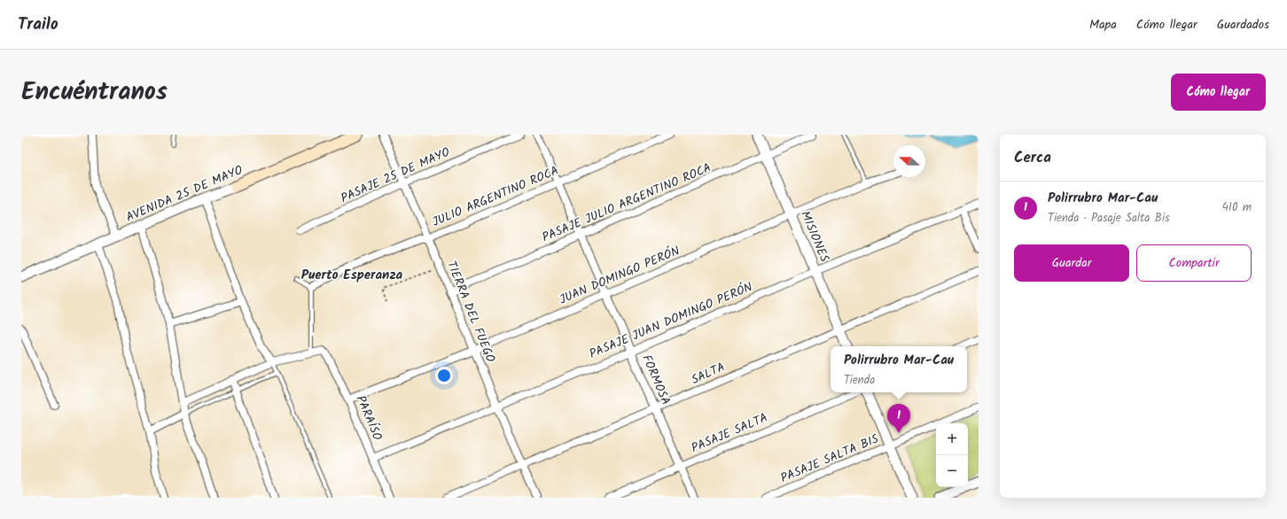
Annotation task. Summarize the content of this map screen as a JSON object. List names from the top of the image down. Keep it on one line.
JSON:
{"streets":{"main road":["AVENIDA 25 DE MAYO"],"street":["PASAJE 25 DE MAYO","JULIO ARGENTINO ROCA","PASAJE JULIO ARGENTINO ROCA","MISIONES","JUAN DOMINGO PERÓN","TIERRA DEL FUEGO","PASAJE JUAN DOMINGO PERÓN","SALTA","FORMOSA","PARAÍSO","PASAJE SALTA","PASAJE SALTA BIS"]},"crossings":[["PASAJE 25 DE MAYO","TIERRA DEL FUEGO"],["JULIO ARGENTINO ROCA","TIERRA DEL FUEGO"],["JULIO ARGENTINO ROCA","FORMOSA"],["PASAJE JULIO ARGENTINO ROCA","MISIONES"],["PASAJE JULIO ARGENTINO ROCA","TIERRA DEL FUEGO"],["PASAJE JULIO ARGENTINO ROCA","FORMOSA"],["MISIONES","JUAN DOMINGO PERÓN"],["MISIONES","PASAJE JUAN DOMINGO PERÓN"],["MISIONES","SALTA"],["JUAN DOMINGO PERÓN","TIERRA DEL FUEGO"],["JUAN DOMINGO PERÓN","FORMOSA"],["JUAN DOMINGO PERÓN","PARAÍSO"],["TIERRA DEL FUEGO","PASAJE JUAN DOMINGO PERÓN"],["TIERRA DEL FUEGO","SALTA"],["PASAJE JUAN DOMINGO PERÓN","FORMOSA"],["PASAJE JUAN DOMINGO PERÓN","PARAÍSO"],["SALTA","FORMOSA"],["FORMOSA","PASAJE SALTA"]],"districts":["Puerto Esperanza"],"north":"left","page":{"header":"Trailo","nav":["Mapa","Cómo llegar","Guardados"],"title":"Encuéntranos","buttons":["Cómo llegar",["Guardar","Compartir"]],"heading":"Cerca","list":[{"mark":"1","name":"Polirrubro Mar-Cau","note":"Tienda · Pasaje Salta Bis","value":"410 m"}],"popup":["Polirrubro Mar-Cau","Tienda"],"pins":"1","map_buttons":["+","−"]}}
